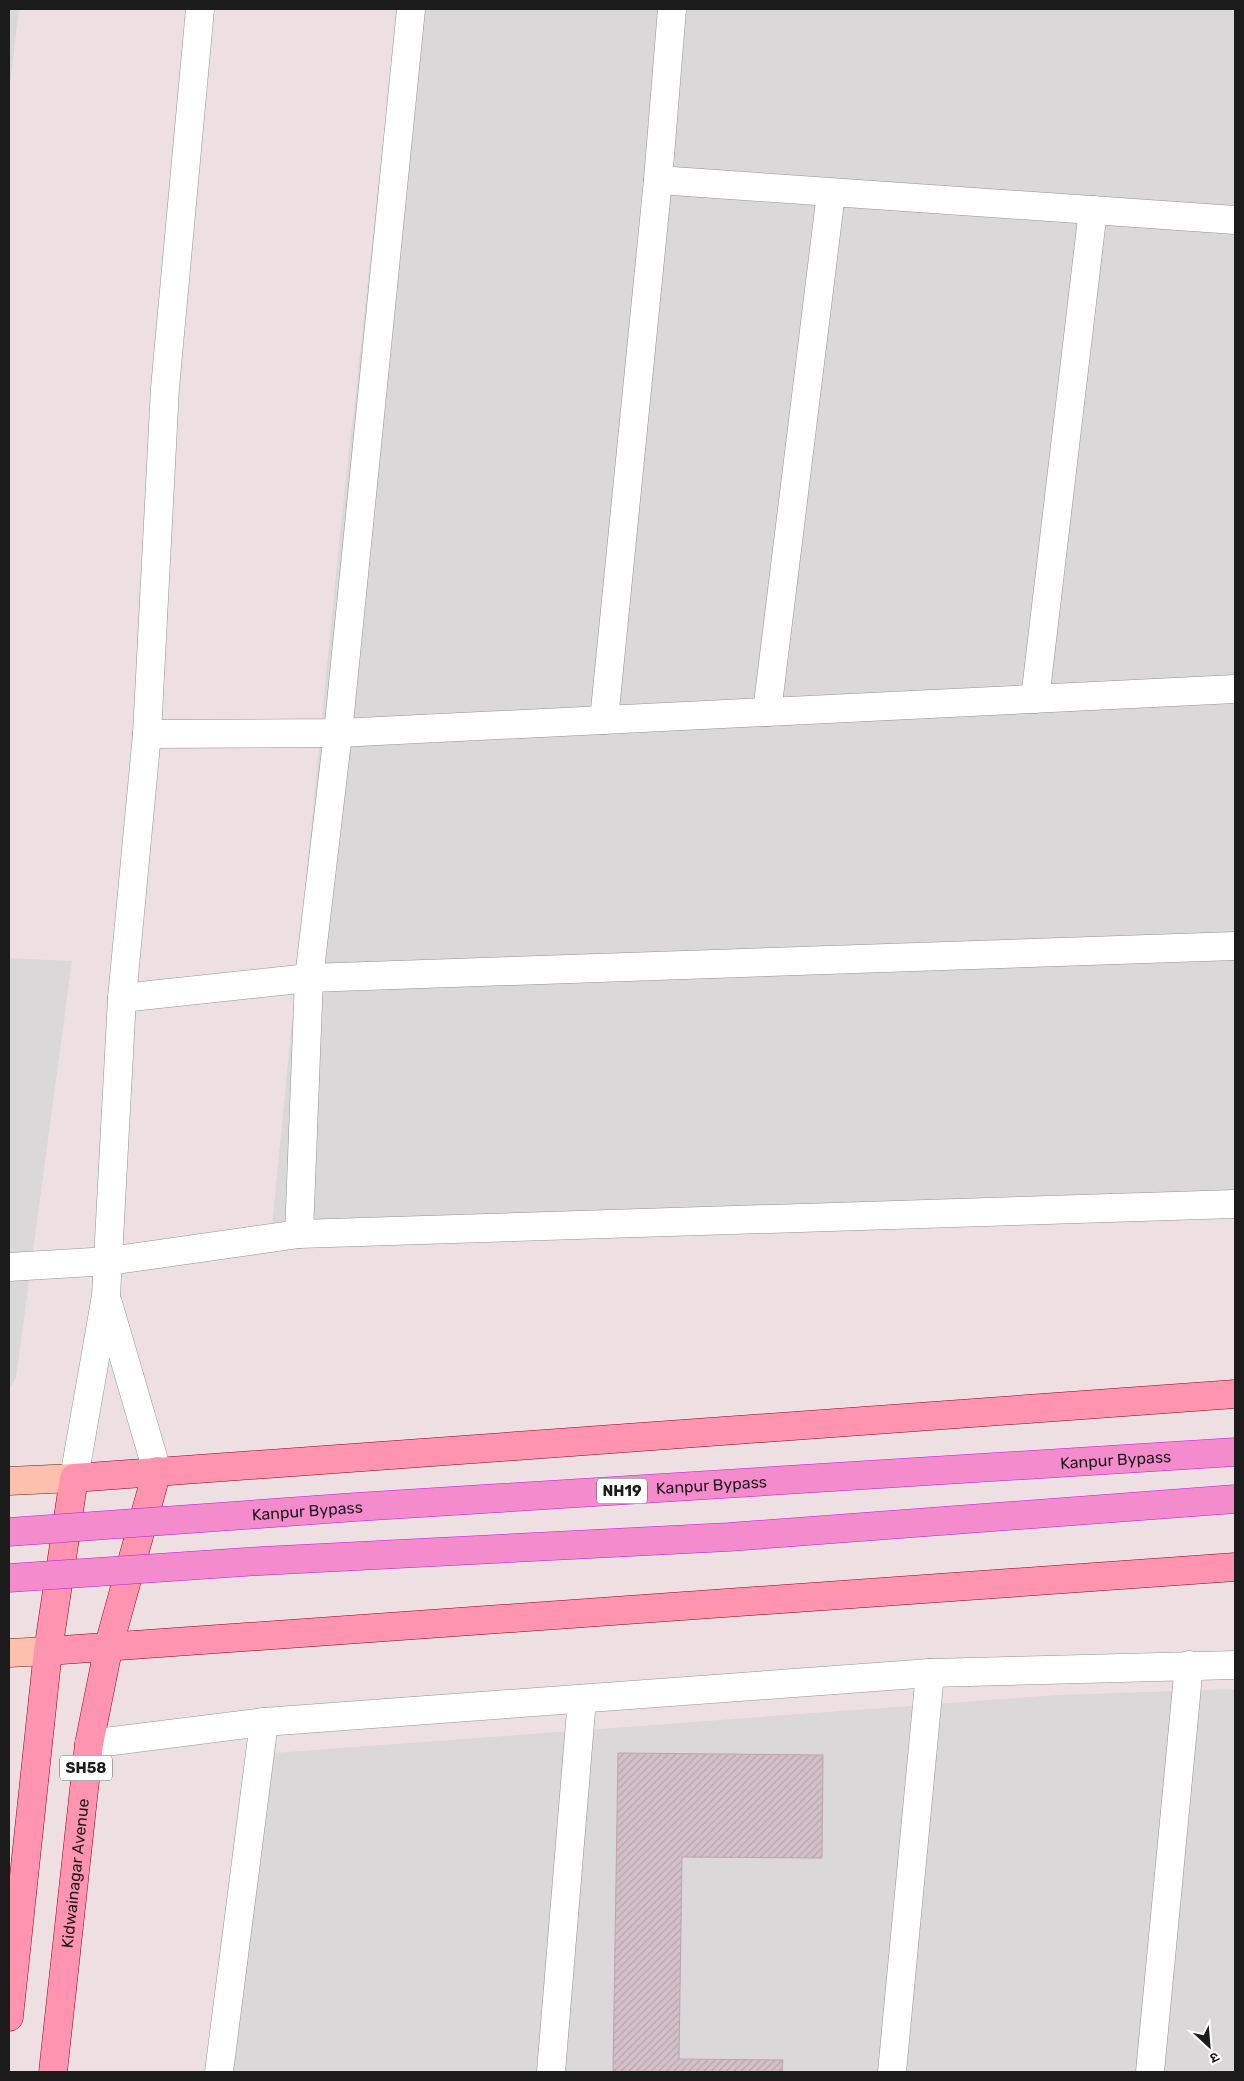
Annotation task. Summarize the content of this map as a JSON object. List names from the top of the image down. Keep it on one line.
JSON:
{"streets":{"highway":["Kanpur Bypass","NH19"],"main road":["SH58","Kidwainagar Avenue"]},"north":"bottom right"}
